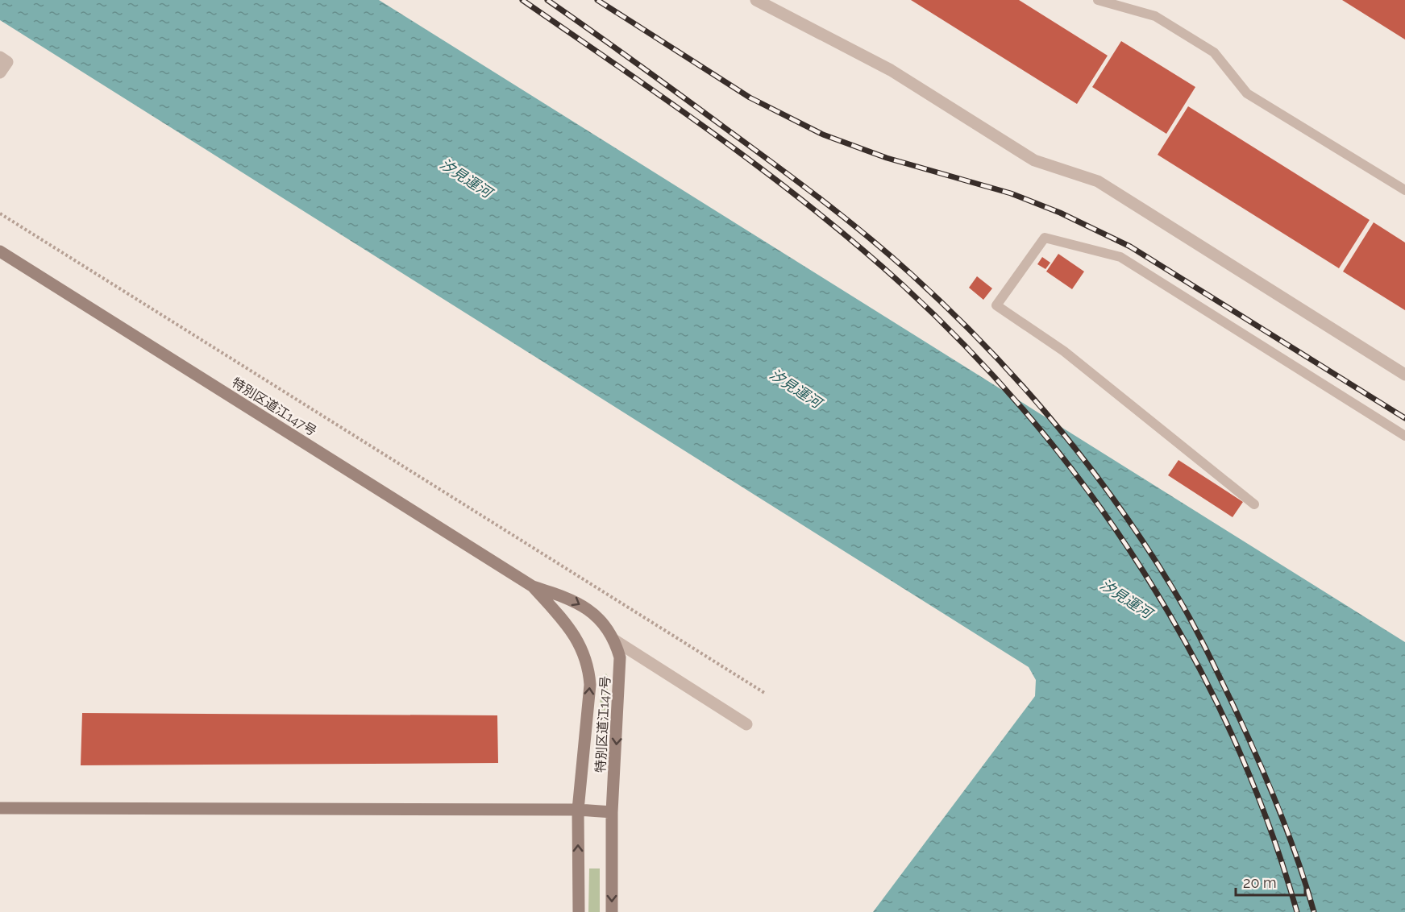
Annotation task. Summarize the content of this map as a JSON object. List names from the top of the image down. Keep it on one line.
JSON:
{"streets":{"street":["特別区道江147号"]},"water":["汐見運河"],"scale_bar":"20 m"}
